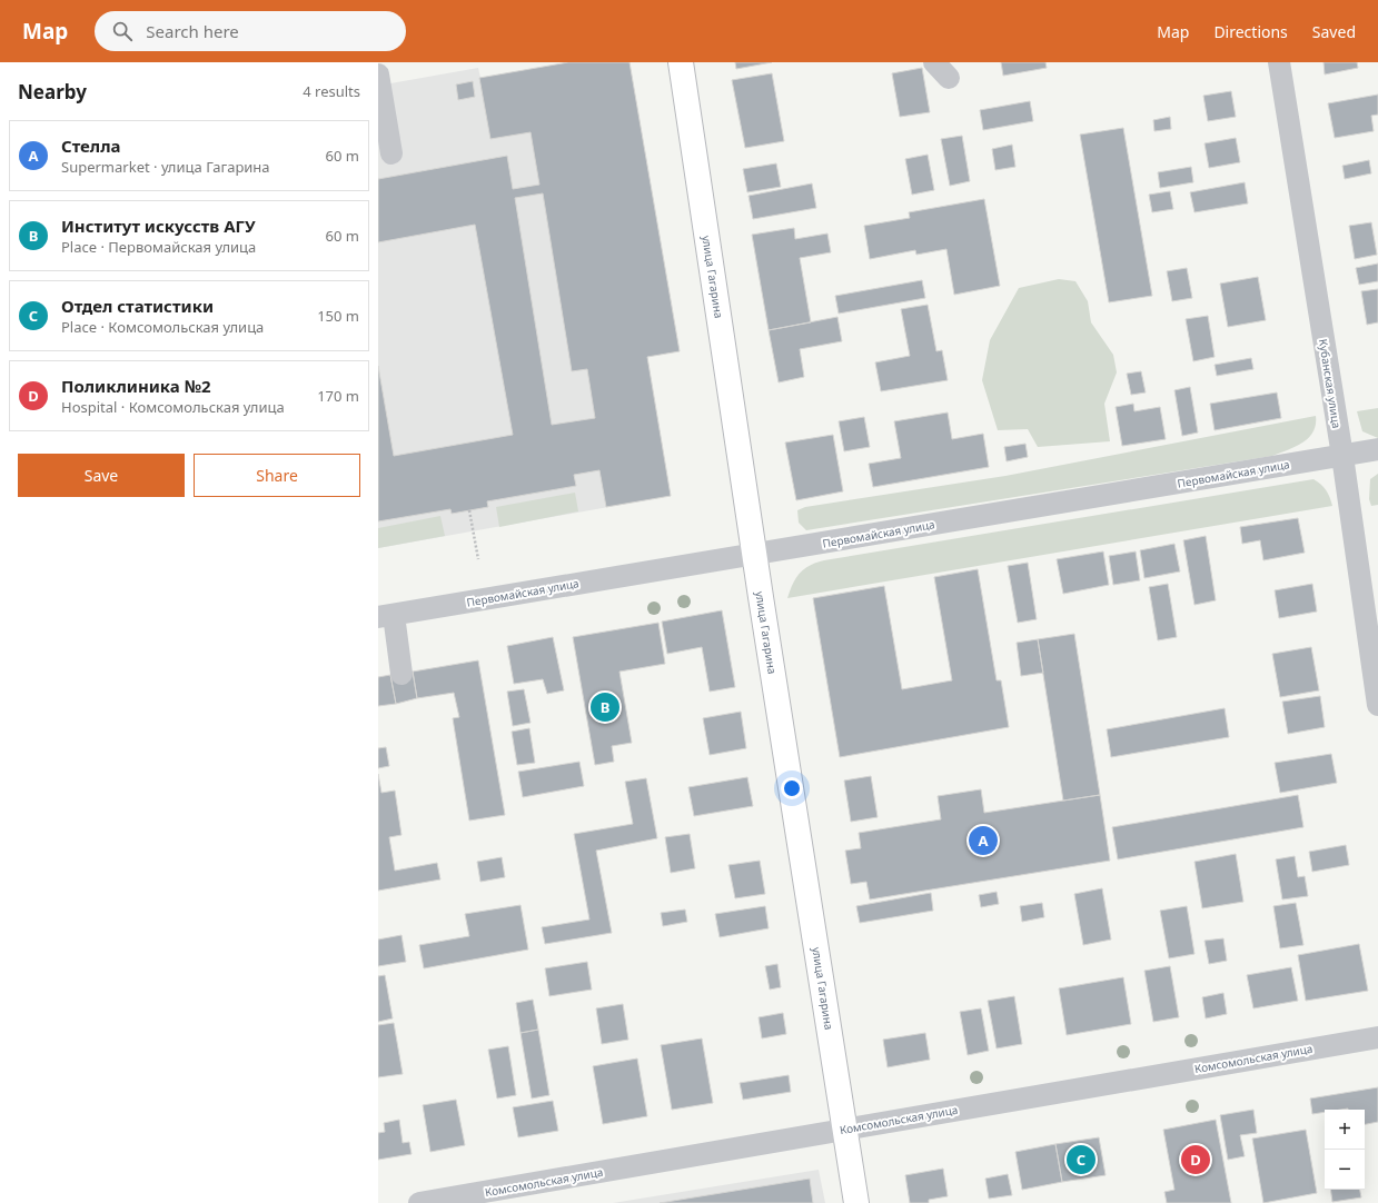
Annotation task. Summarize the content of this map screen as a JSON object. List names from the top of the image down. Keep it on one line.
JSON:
{"streets":{"main road":["улица Гагарина"],"street":["Кубанская улица","Первомайская улица","Комсомольская улица"]},"crossings":[["улица Гагарина","Первомайская улица"],["улица Гагарина","Комсомольская улица"],["Кубанская улица","Первомайская улица"]],"page":{"header":"Map","search":"Search here","nav":["Map","Directions","Saved"],"heading":["Nearby","4 results"],"list":[{"mark":"A","name":"Стелла","note":"Supermarket · улица Гагарина","value":"60 m"},{"mark":"B","name":"Институт искусств АГУ","note":"Place · Первомайская улица","value":"60 m"},{"mark":"C","name":"Отдел статистики","note":"Place · Комсомольская улица","value":"150 m"},{"mark":"D","name":"Поликлиника №2","note":"Hospital · Комсомольская улица","value":"170 m"}],"buttons":["Save","Share"],"pins":["B","A","C","D"],"map_buttons":["+","−"]}}
